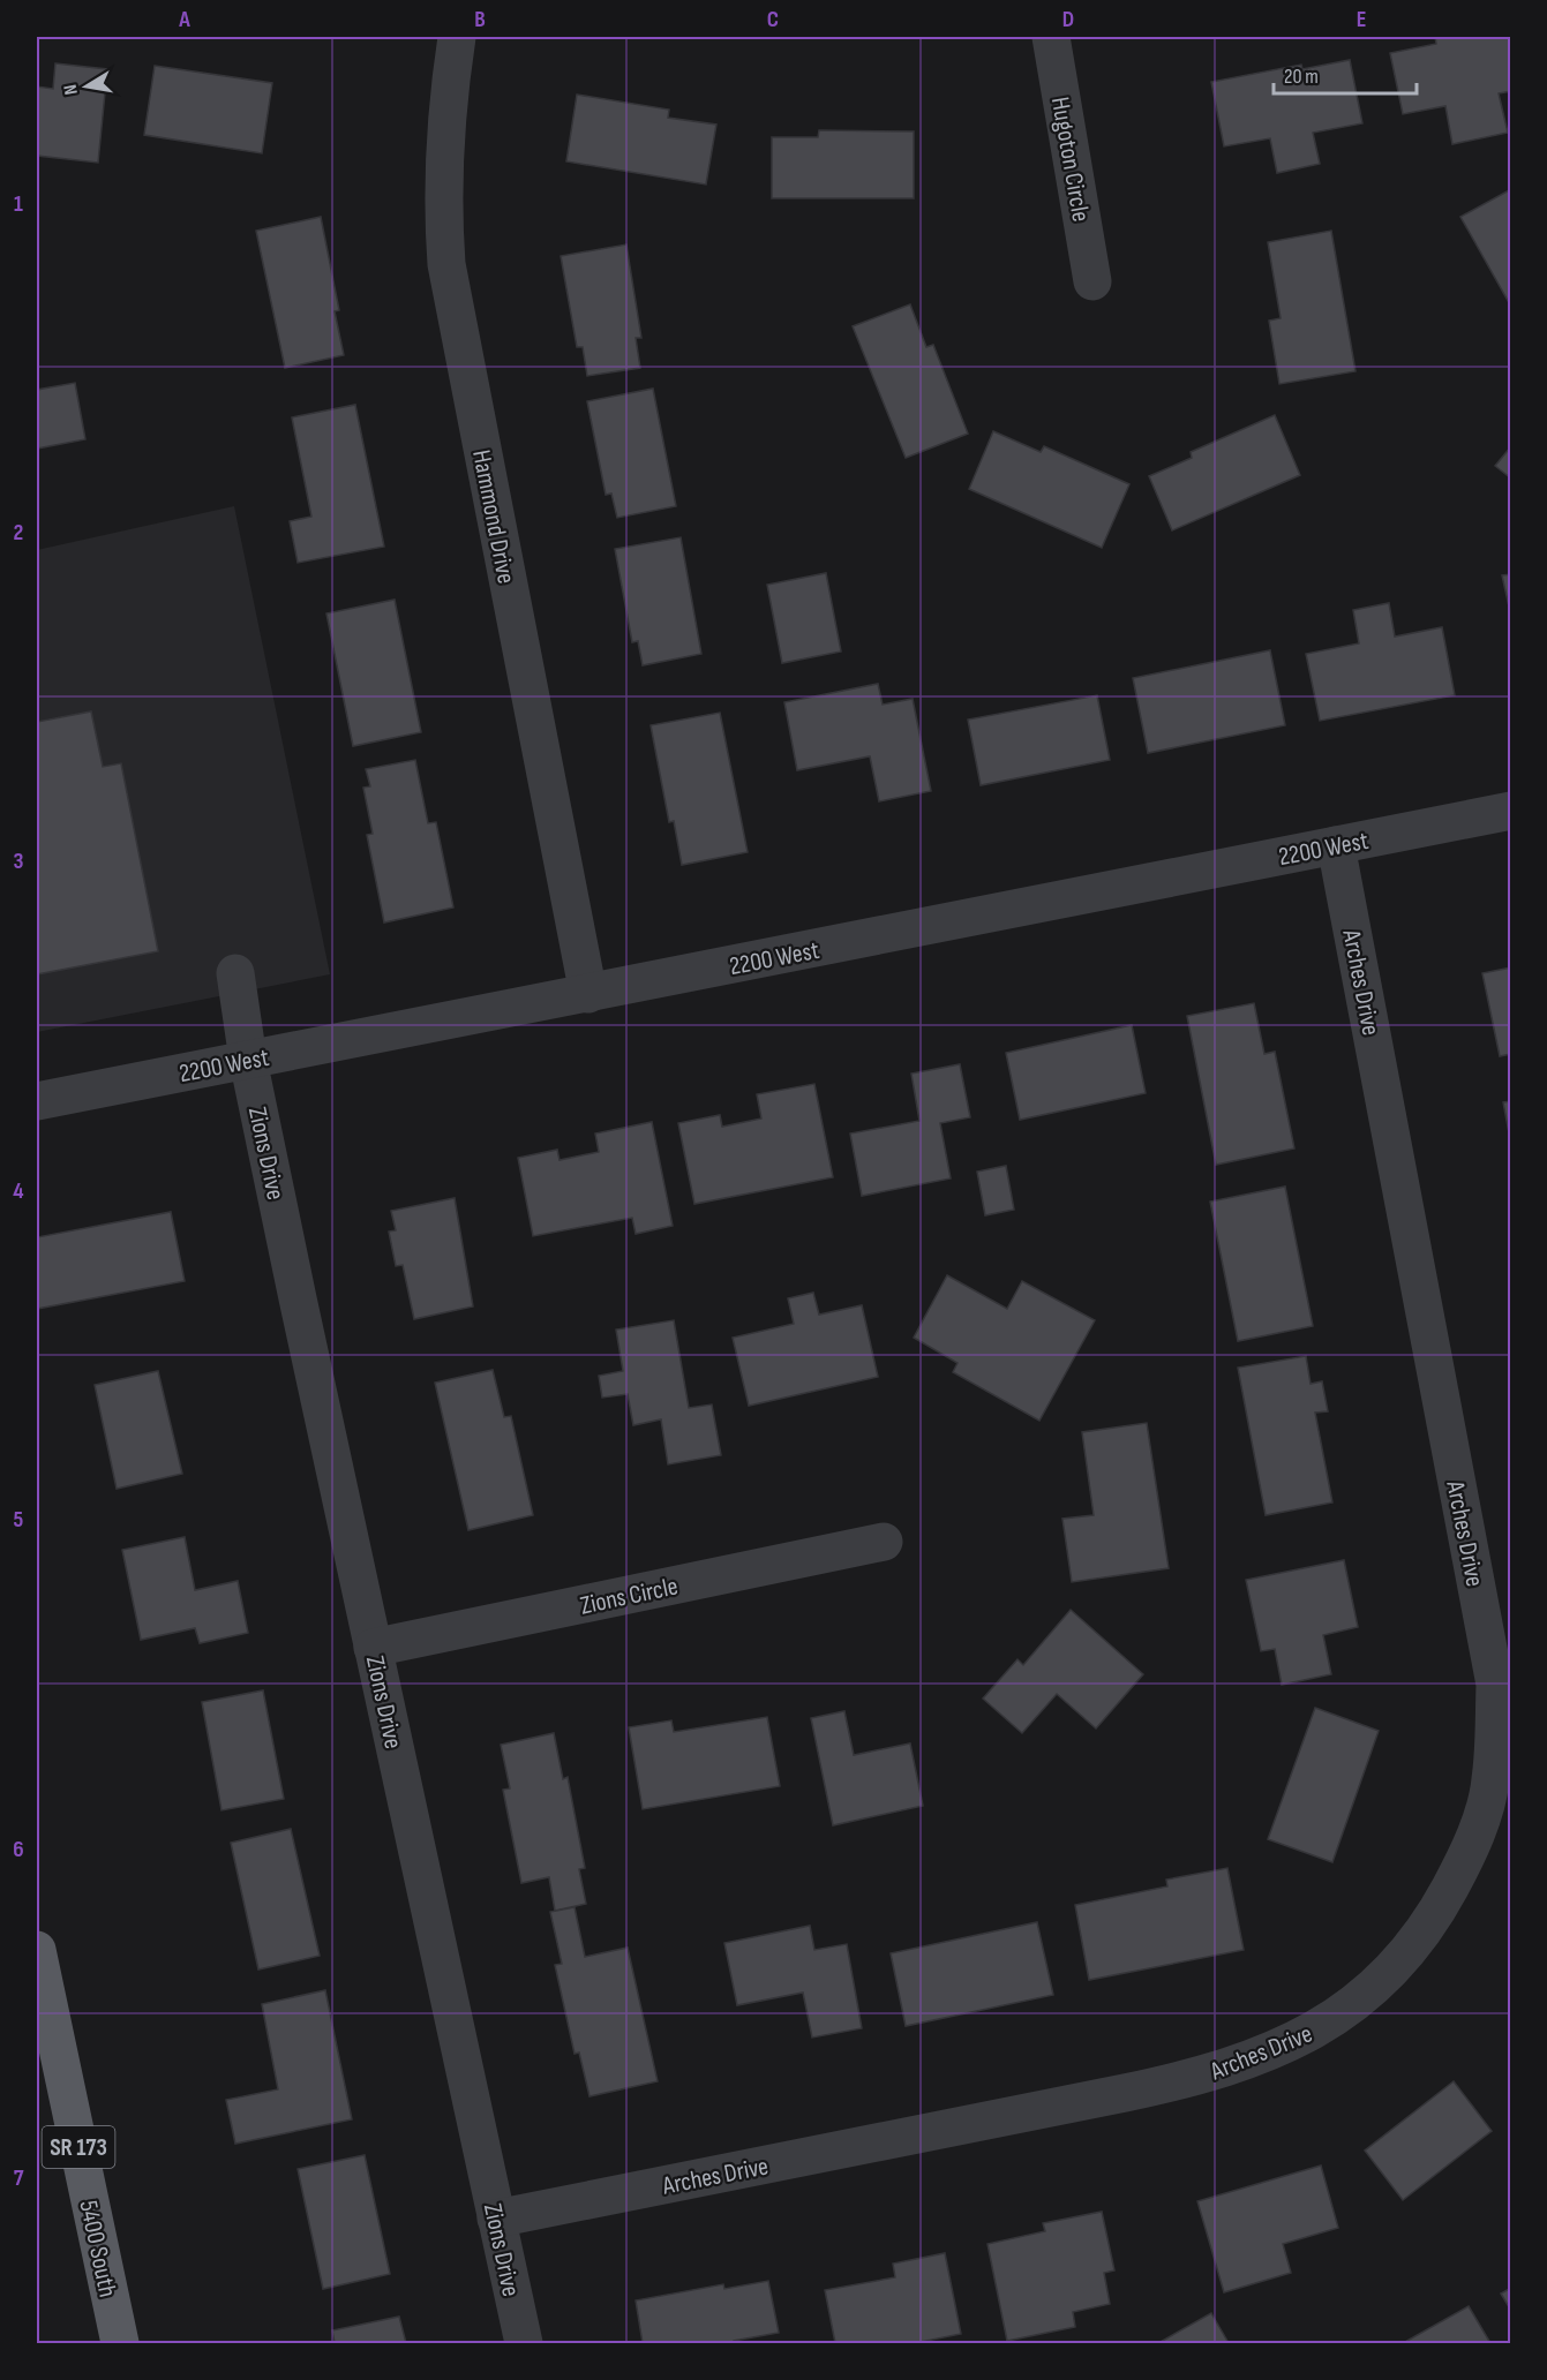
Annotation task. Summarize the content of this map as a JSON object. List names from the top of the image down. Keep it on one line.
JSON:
{"streets":{"main road":["SR 173","5400 South"],"street":["Hugoton Circle","Hammond Drive","2200 West","Arches Drive","Zions Drive","Zions Circle"]},"crossings":[["Hammond Drive","2200 West"],["2200 West","Arches Drive"],["2200 West","Zions Drive"],["Arches Drive","Zions Drive"],["Zions Drive","Zions Circle"]],"scale_bar":"20 m","north":"left","grid":{"columns":["A","B","C","D","E"],"rows":["1","2","3","4","5","6","7"]}}
